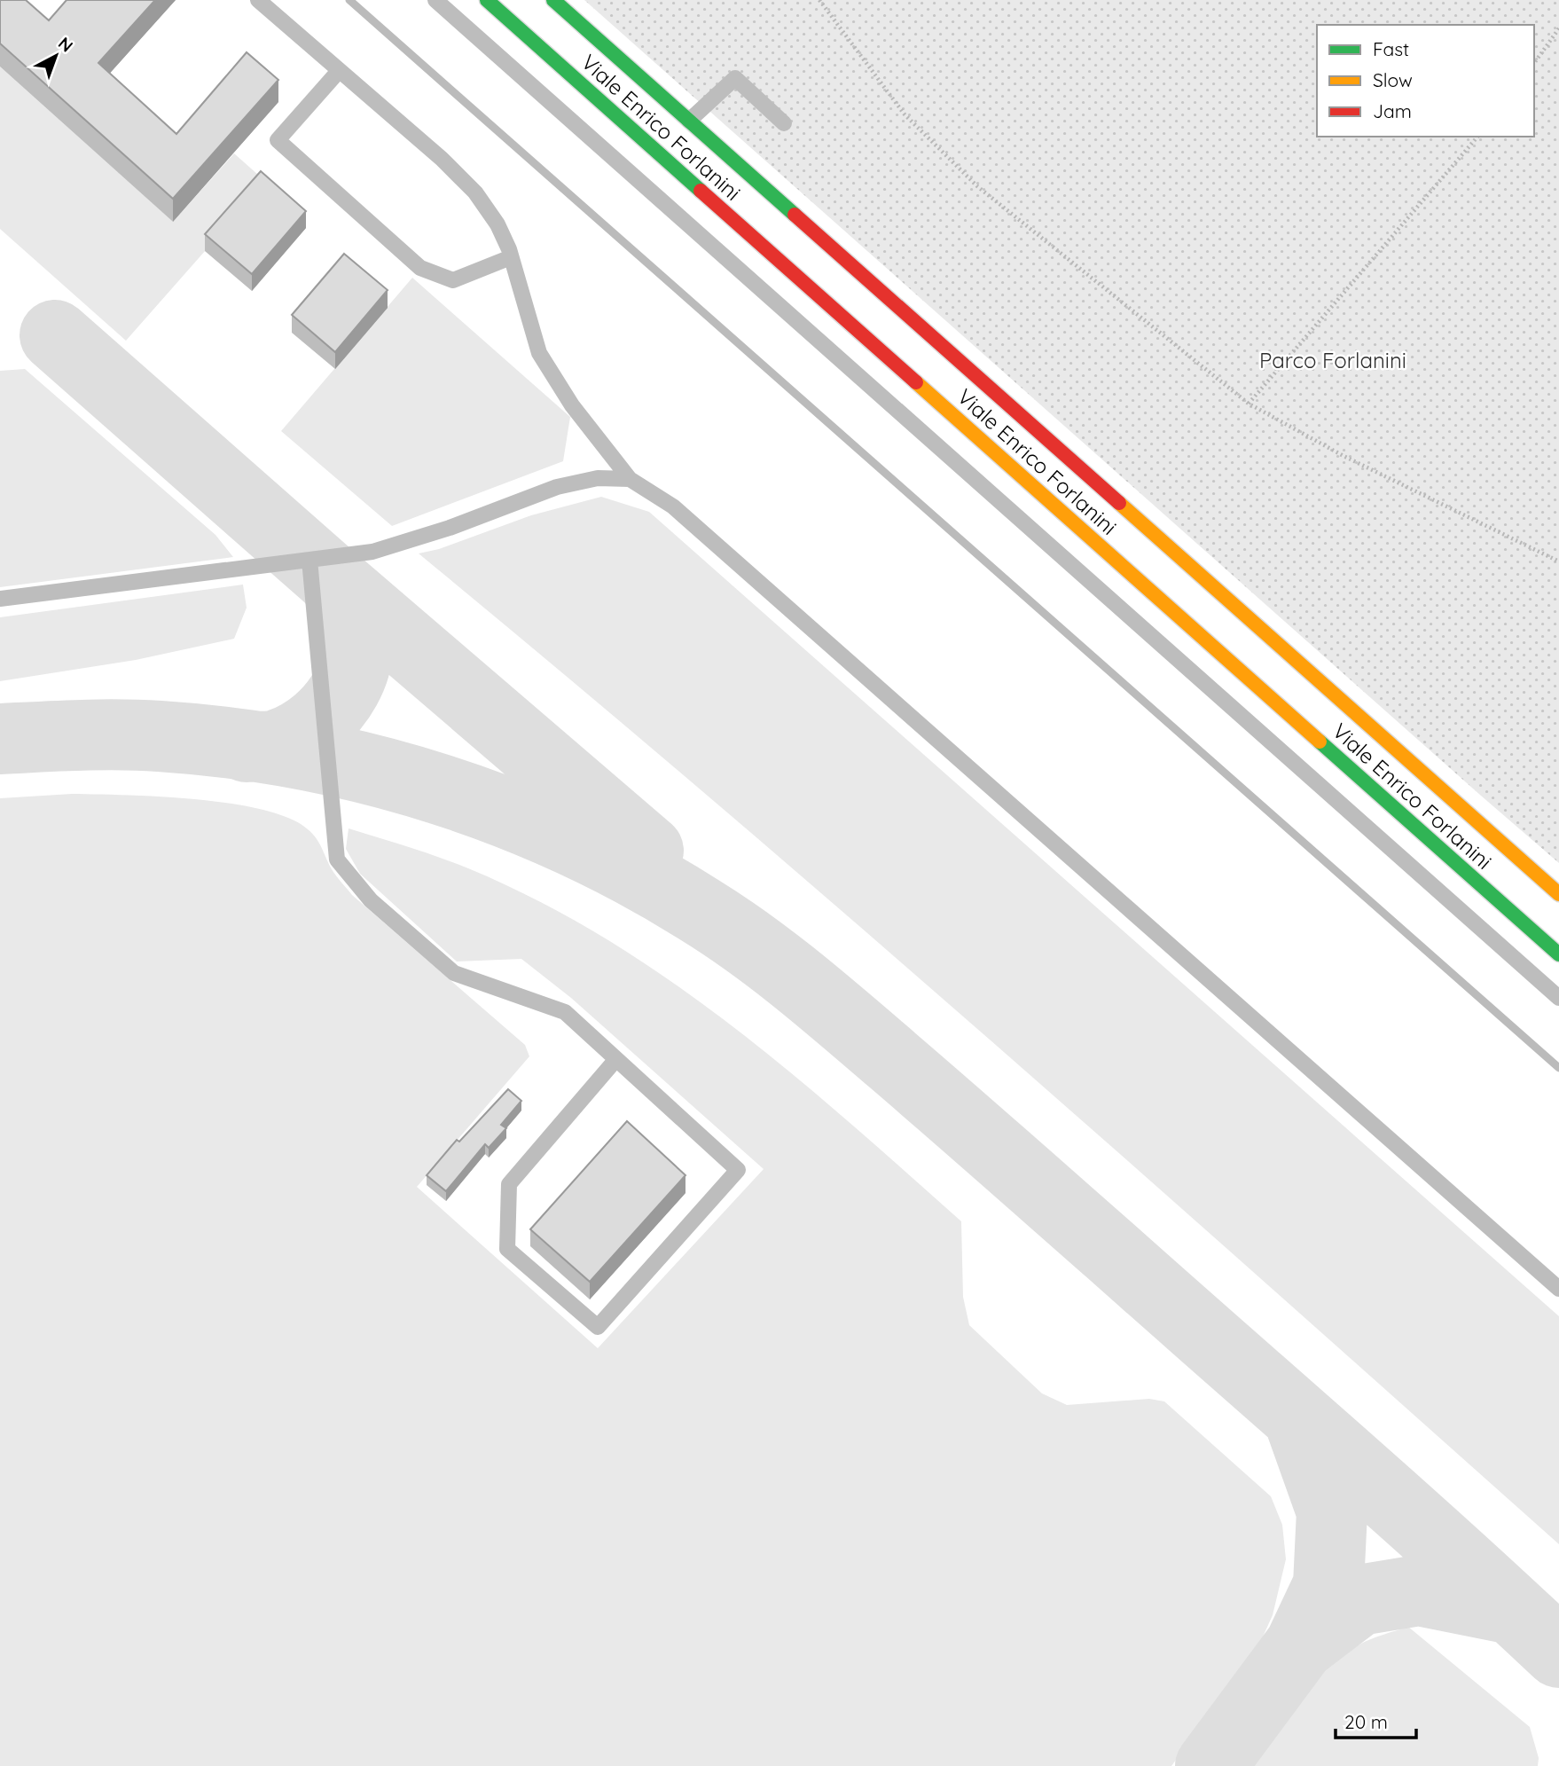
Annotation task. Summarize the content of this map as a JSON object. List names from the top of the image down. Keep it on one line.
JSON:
{"streets":{"main road":["Viale Enrico Forlanini"]},"parks":["Parco Forlanini"],"legend":["Fast","Slow","Jam"],"scale_bar":"20 m","north":"top right"}
